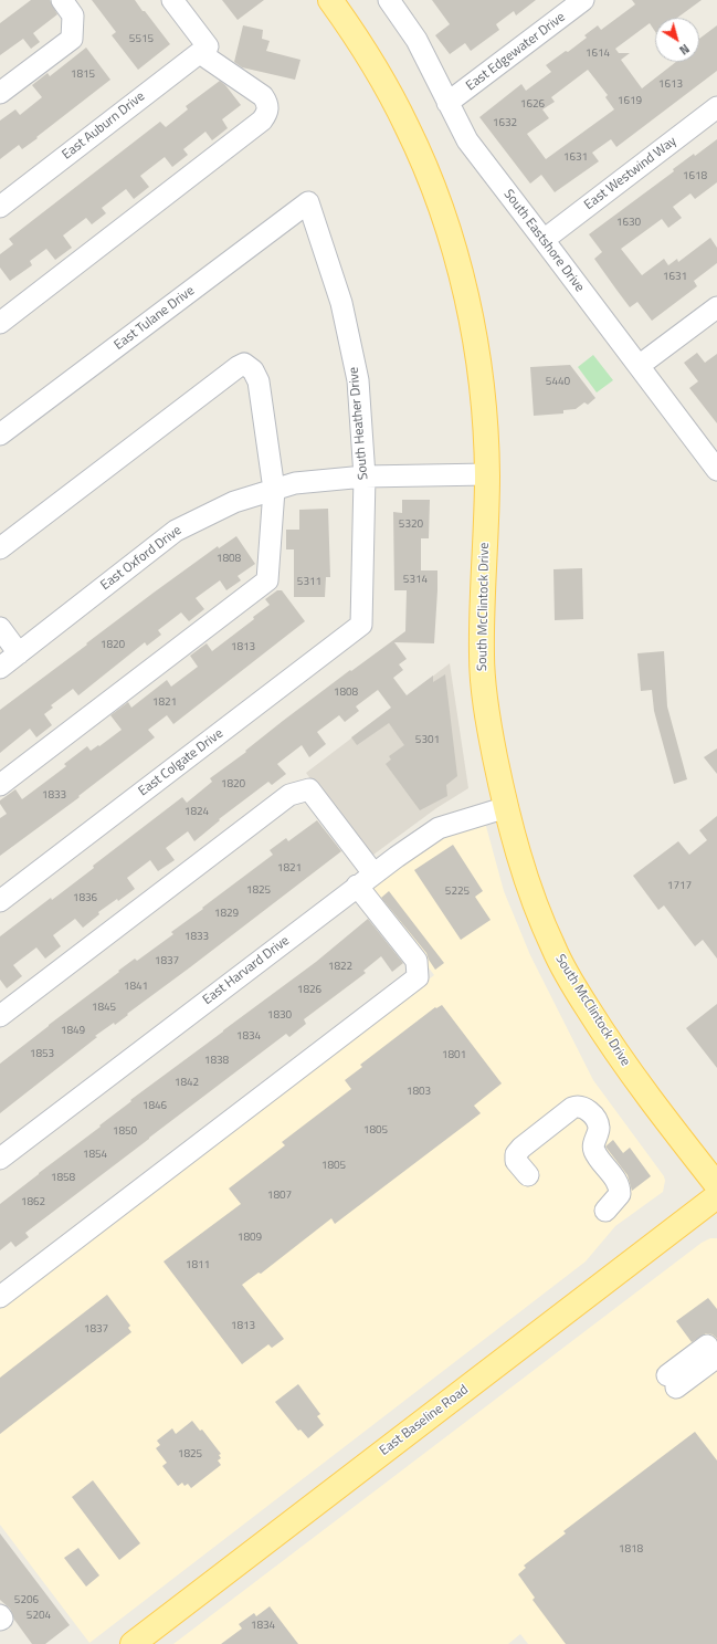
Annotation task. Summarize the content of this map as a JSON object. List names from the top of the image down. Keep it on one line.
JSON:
{"streets":{"main road":["South McClintock Drive","East Baseline Road"],"street":["East Edgewater Drive","East Auburn Drive","East Westwind Way","South Eastshore Drive","East Tulane Drive","South Heather Drive","East Oxford Drive","East Colgate Drive","East Harvard Drive"]},"crossings":[["East Edgewater Drive","South Eastshore Drive"],["East Westwind Way","South Eastshore Drive"],["East Tulane Drive","South Heather Drive"],["South Heather Drive","East Oxford Drive"],["South Heather Drive","East Colgate Drive"],["East Oxford Drive","South McClintock Drive"],["South McClintock Drive","East Harvard Drive"]],"house_numbers":["5515","1614","1815","1613","1619","1626","1632","1631","1618","1630","1631","5440","5320","1808","5314","5311","1820","1813","1808","1821","5301","1820","1833","1824","1821","1717","1825","5225","1836","1829","1833","1837","1822","1841","1826","1845","1830","1849","1834","1853","1801","1838","1842","1803","1846","1805","1850","1854","1805","1858","1807","1862","1809","1811","1813","1837","1825","1818","5206","5204","1834"],"north":"bottom right"}
